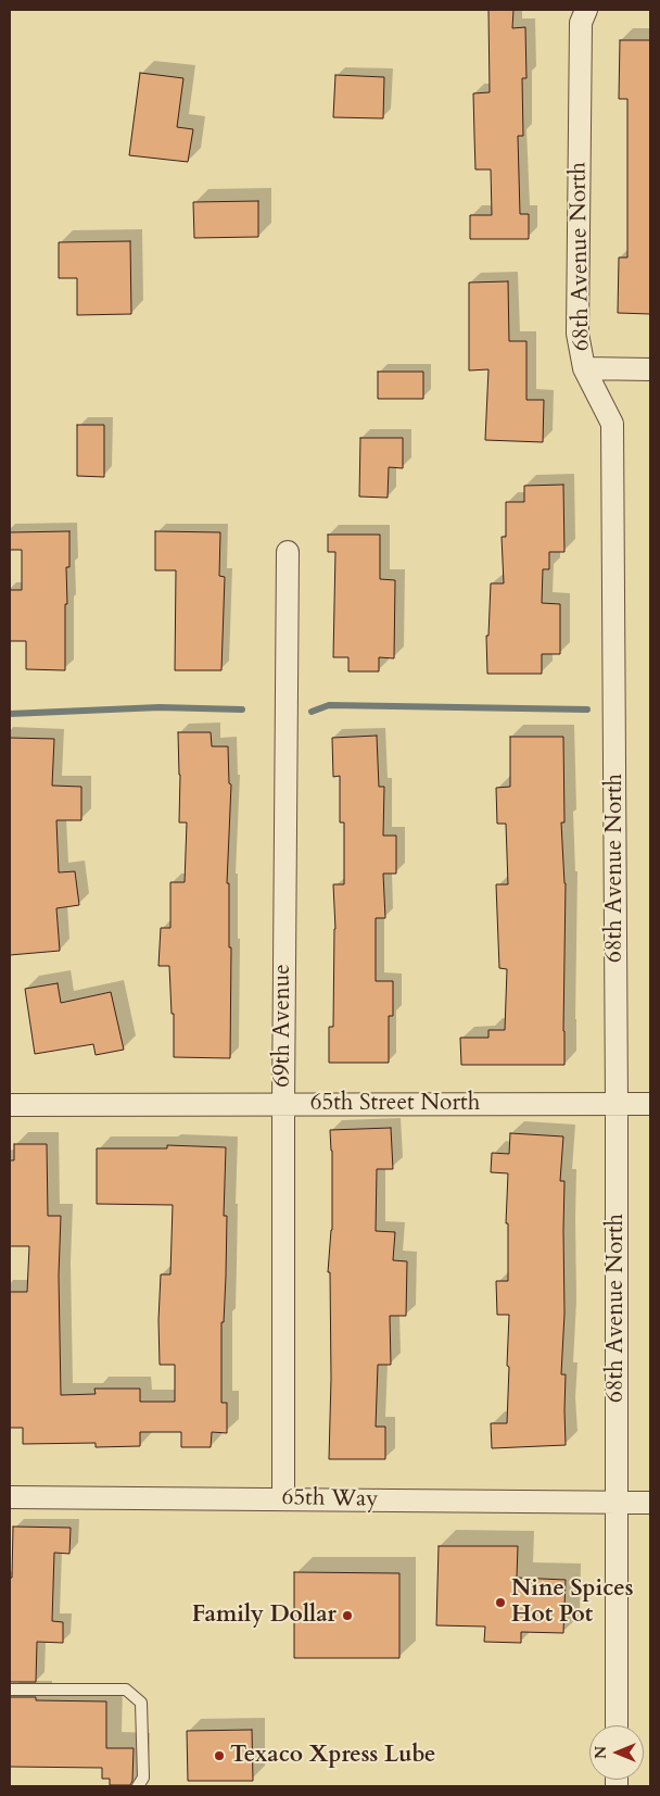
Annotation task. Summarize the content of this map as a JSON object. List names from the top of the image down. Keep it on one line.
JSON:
{"streets":{"street":["68th Avenue North","69th Avenue","65th Street North","65th Way"]},"crossings":[["68th Avenue North","65th Street North"],["68th Avenue North","65th Way"],["69th Avenue","65th Street North"],["69th Avenue","65th Way"]],"places":["Nine Spices Hot Pot","Family Dollar","Texaco Xpress Lube"],"north":"left"}
